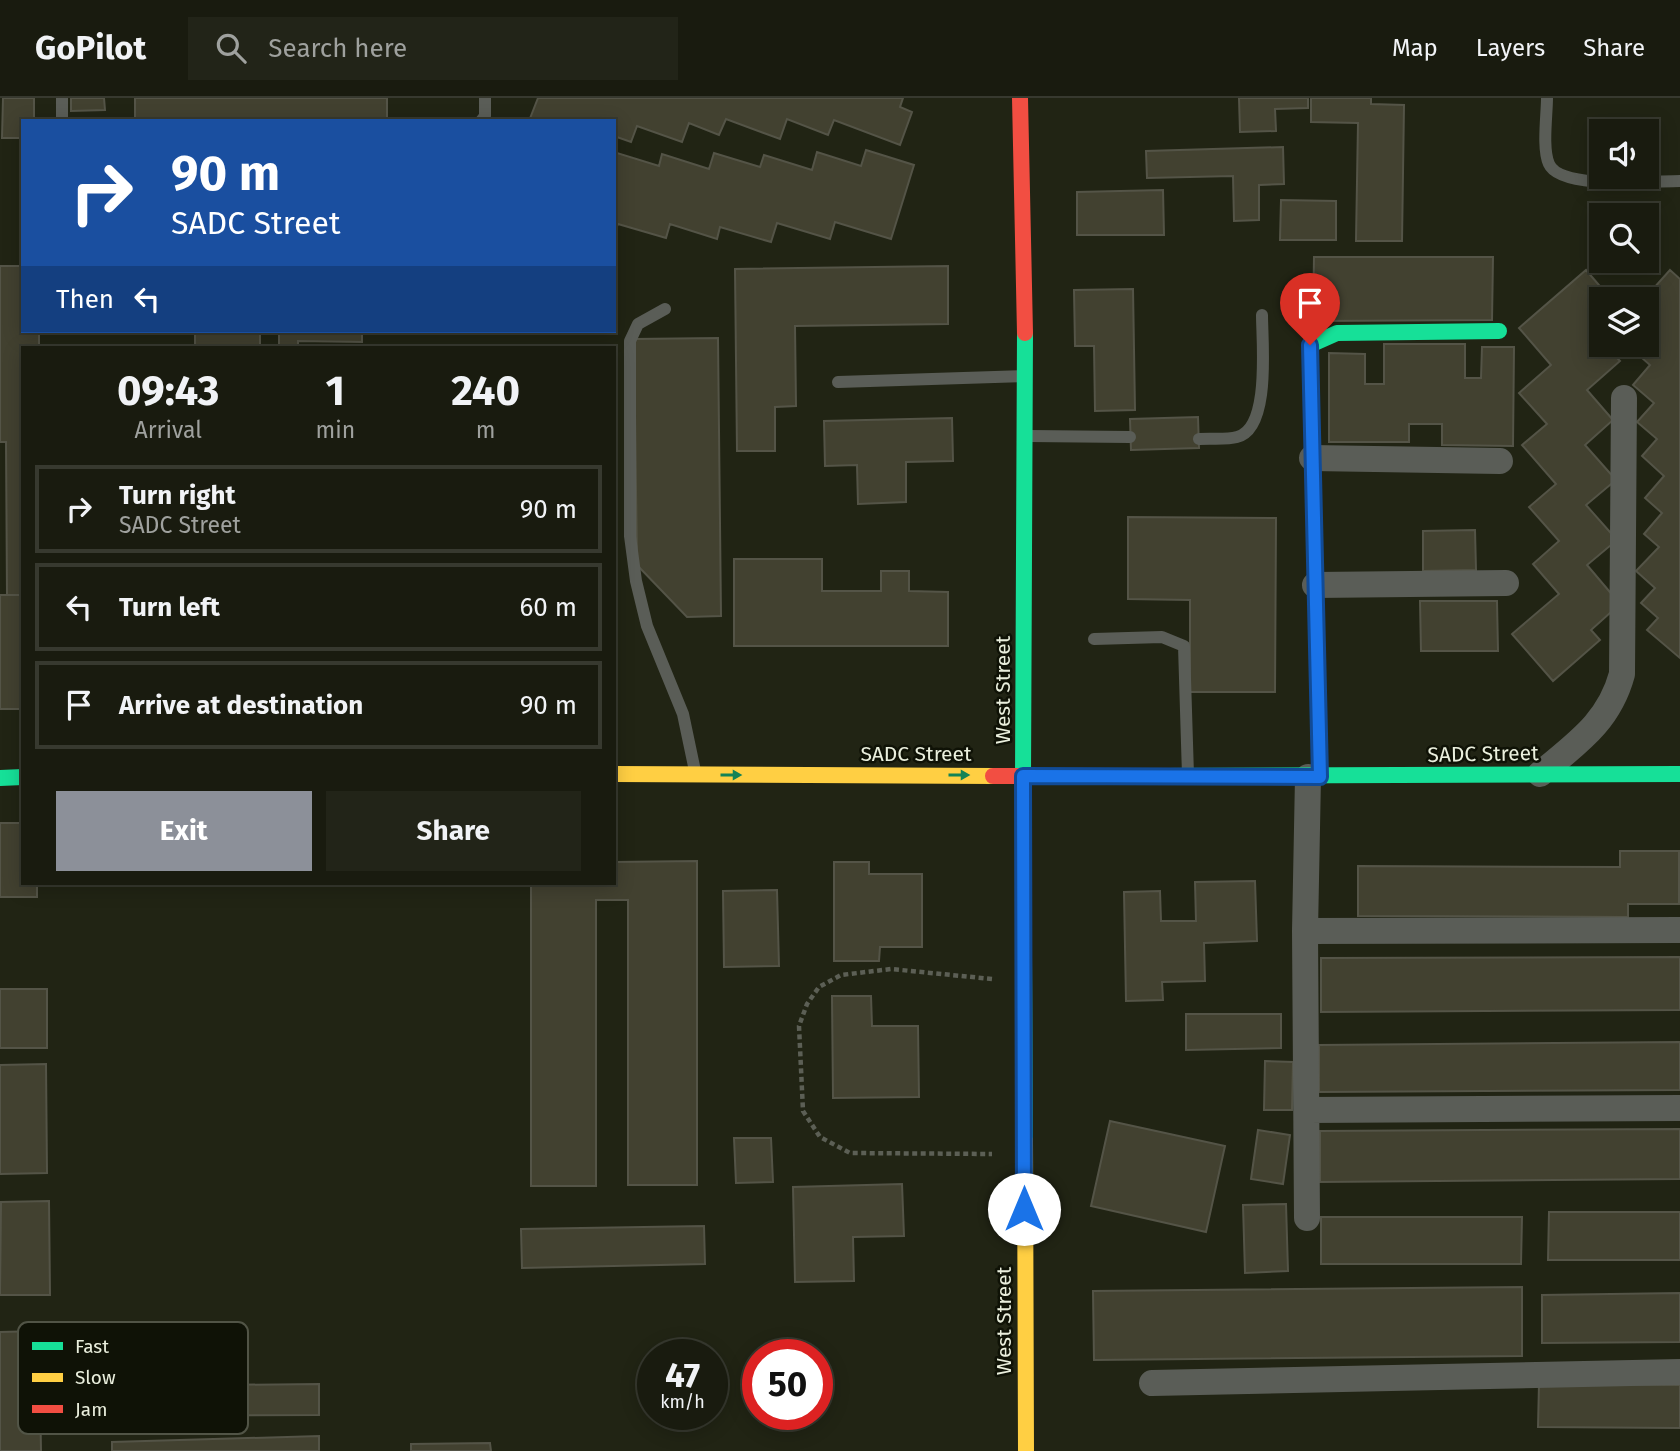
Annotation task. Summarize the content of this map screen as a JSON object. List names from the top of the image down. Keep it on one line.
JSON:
{"streets":{"street":["West Street","SADC Street"]},"crossings":[["West Street","SADC Street"]],"legend":["Fast","Slow","Jam"],"page":{"header":"GoPilot","search":"Search here","nav":["Map","Layers","Share"],"turn":["90 m","SADC Street"],"then":"Then","eta":["09:43","Arrival","1","min","240","m"],"list":[{"name":"Turn right","note":"SADC Street","value":"90 m"},{"name":"Turn left","value":"60 m"},{"name":"Arrive at destination","value":"90 m"}],"buttons":["Exit","Share"],"speed":"47 km/h","limit":"50"}}
